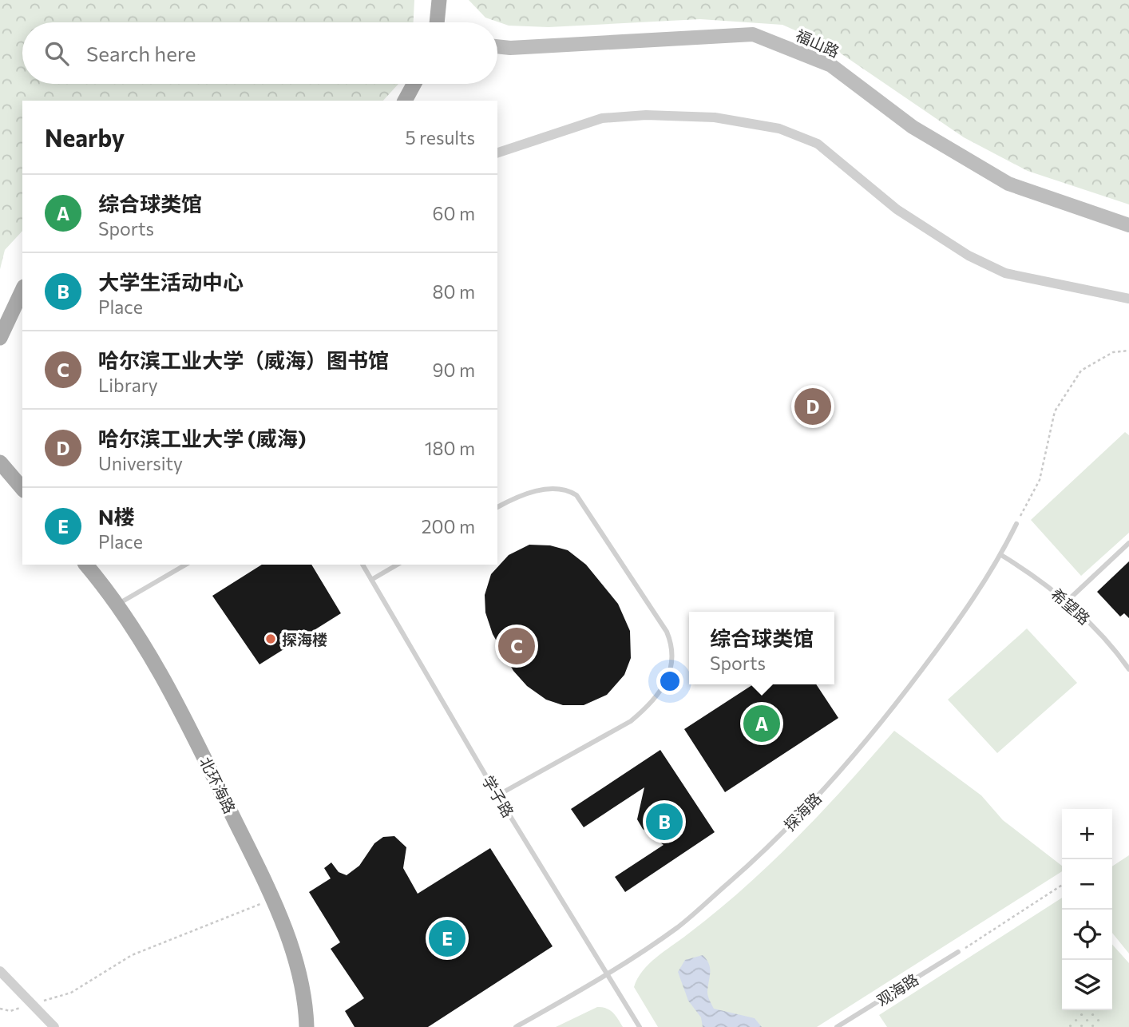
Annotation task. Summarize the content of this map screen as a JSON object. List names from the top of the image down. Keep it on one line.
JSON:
{"streets":{"main road":["福山路","北环海路"],"lane":["希望路","学子路","探海路","观海路"]},"crossings":[["希望路","探海路"],["学子路","探海路"]],"places":["探海楼"],"page":{"search":"Search here","heading":["Nearby","5 results"],"list":[{"mark":"A","name":"综合球类馆","note":"Sports","value":"60 m"},{"mark":"B","name":"大学生活动中心","note":"Place","value":"80 m"},{"mark":"C","name":"哈尔滨工业大学（威海）图书馆","note":"Library","value":"90 m"},{"mark":"D","name":"哈尔滨工业大学 (威海)","note":"University","value":"180 m"},{"mark":"E","name":"N楼","note":"Place","value":"200 m"}],"pins":["D","C","A","B","E"],"popup":["综合球类馆","Sports"],"map_buttons":["+","−"]}}
